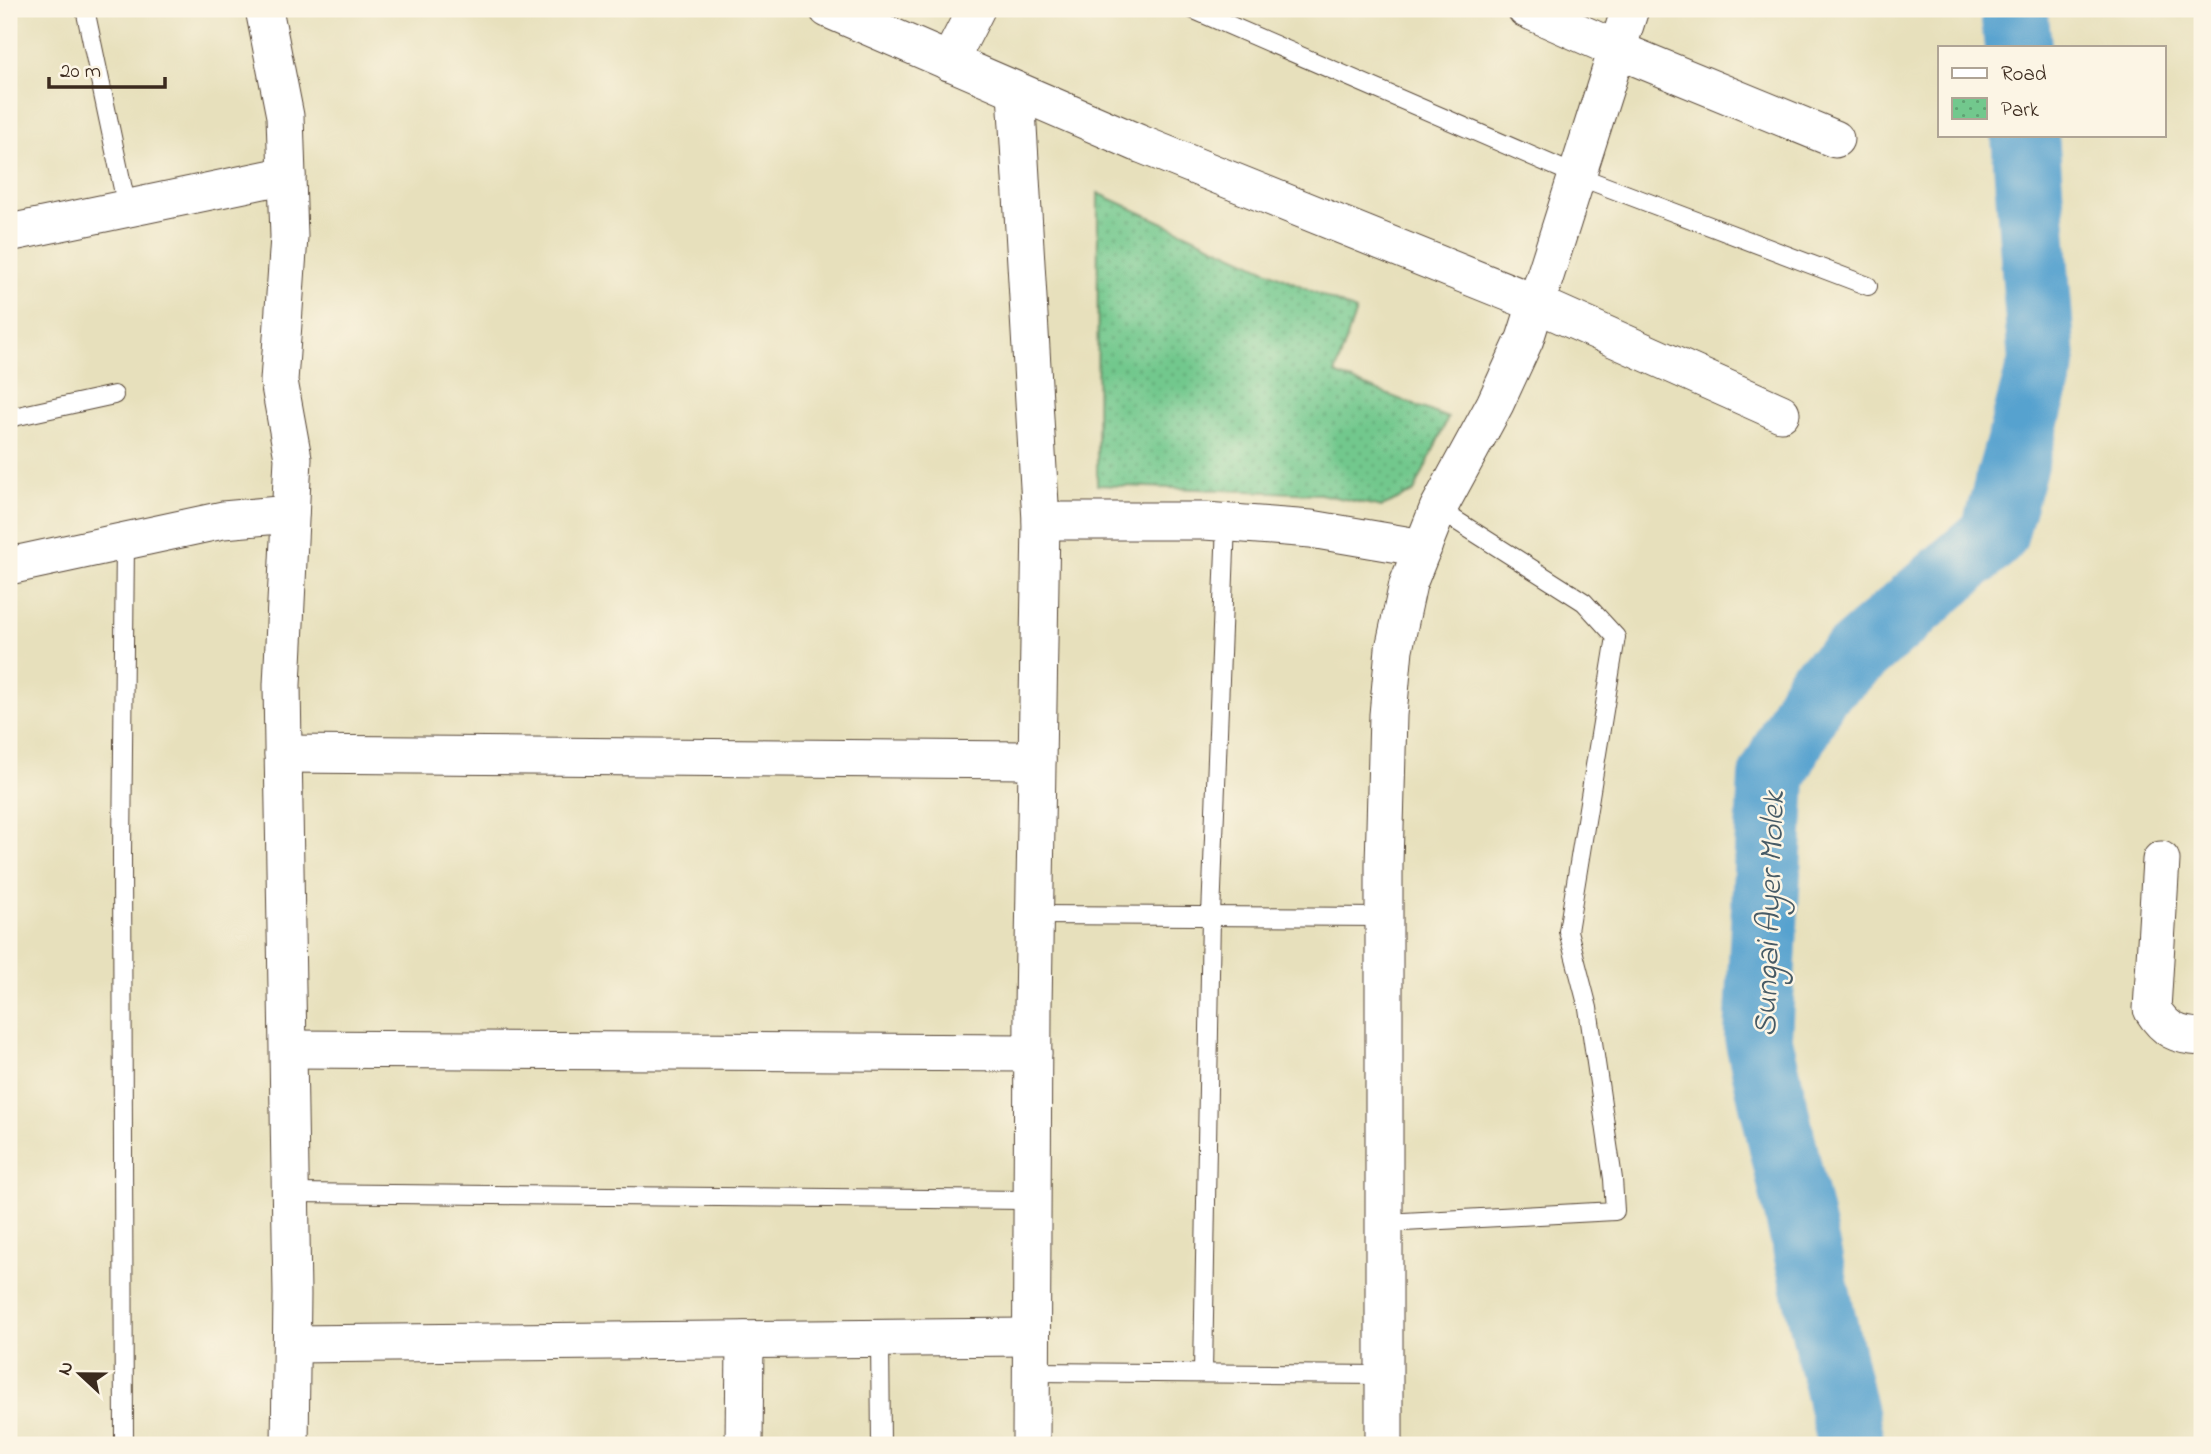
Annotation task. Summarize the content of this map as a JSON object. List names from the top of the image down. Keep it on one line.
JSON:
{"water":["Sungai Ayer Molek"],"legend":["Road","Park"],"scale_bar":"20 m","north":"left"}
